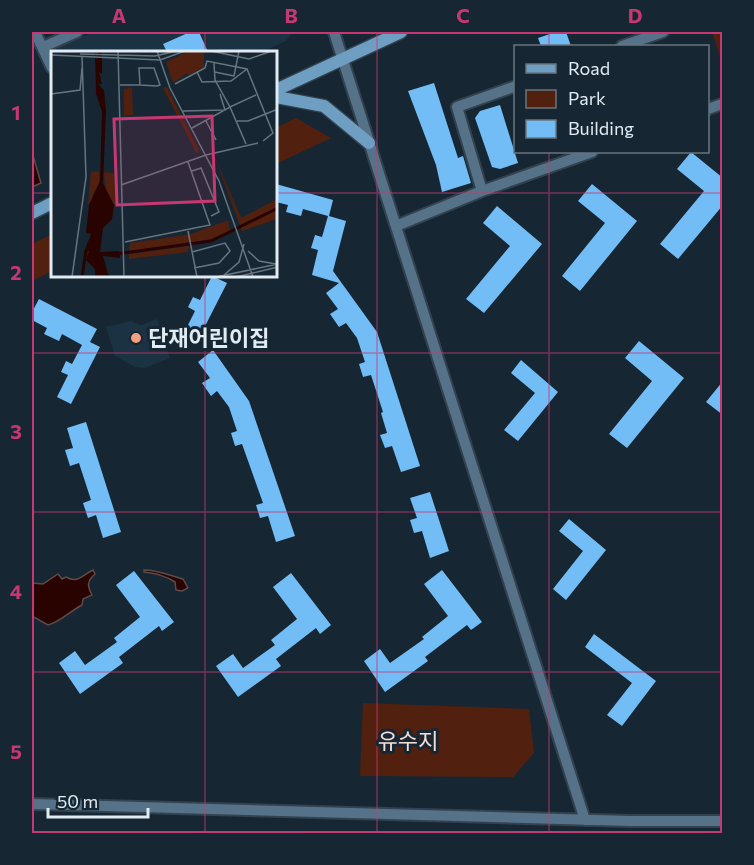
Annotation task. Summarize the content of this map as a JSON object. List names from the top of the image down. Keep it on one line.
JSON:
{"parks":["유수지"],"places":["단재어린이집"],"legend":["Road","Park","Building"],"scale_bar":"50 m","grid":{"columns":["A","B","C","D"],"rows":["1","2","3","4","5"]}}
